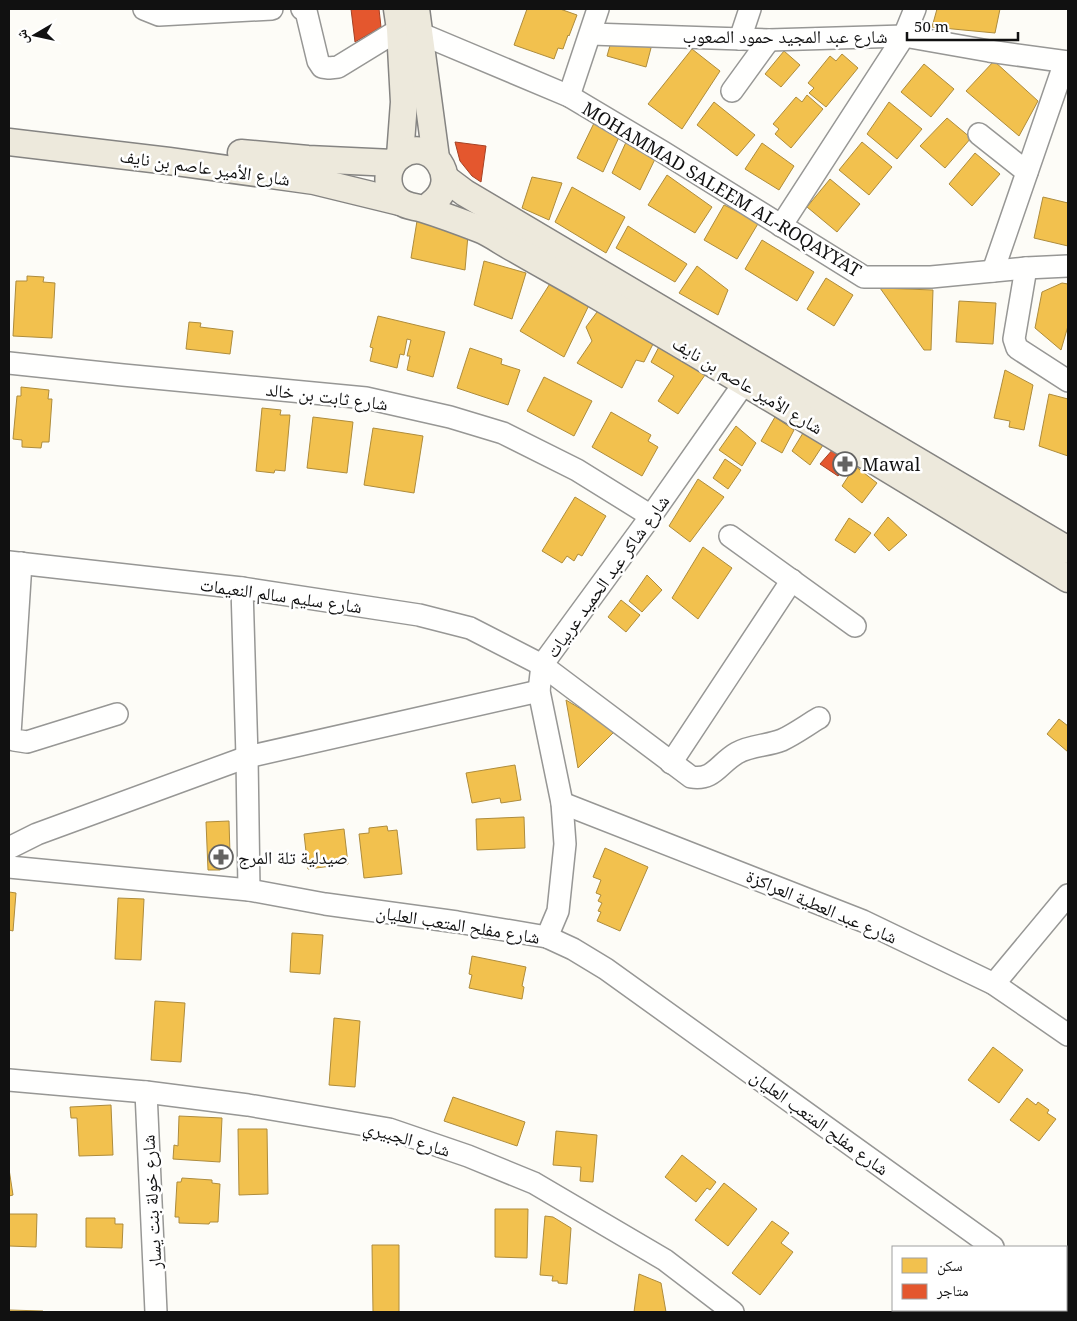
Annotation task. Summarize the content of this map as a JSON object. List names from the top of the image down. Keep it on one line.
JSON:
{"streets":{"main road":["شارع الأمير عاصم بن نايف"],"street":["شارع عبد المجيد حمود الصعوب","MOHAMMAD SALEEM AL-ROQAYYAT","شارع ثابت بن خالد","شارع شاكر عبد الحميد عربيات","شارع سليم سالم النعيمات","شارع عبد العطية العراكزة","شارع مفلح المتعب العليان","شارع الجبيري","شارع خولة بنت يسار"]},"crossings":[["شارع الأمير عاصم بن نايف","شارع شاكر عبد الحميد عربيات"],["شارع ثابت بن خالد","شارع شاكر عبد الحميد عربيات"],["شارع شاكر عبد الحميد عربيات","شارع سليم سالم النعيمات"],["شارع شاكر عبد الحميد عربيات","شارع عبد العطية العراكزة"],["شارع شاكر عبد الحميد عربيات","شارع مفلح المتعب العليان"],["شارع الجبيري","شارع خولة بنت يسار"]],"places":{"pharmacy":["Mawal","صيدلية تلة المرج"]},"legend":["سكن","متاجر"],"scale_bar":"50 m","north":"left"}
